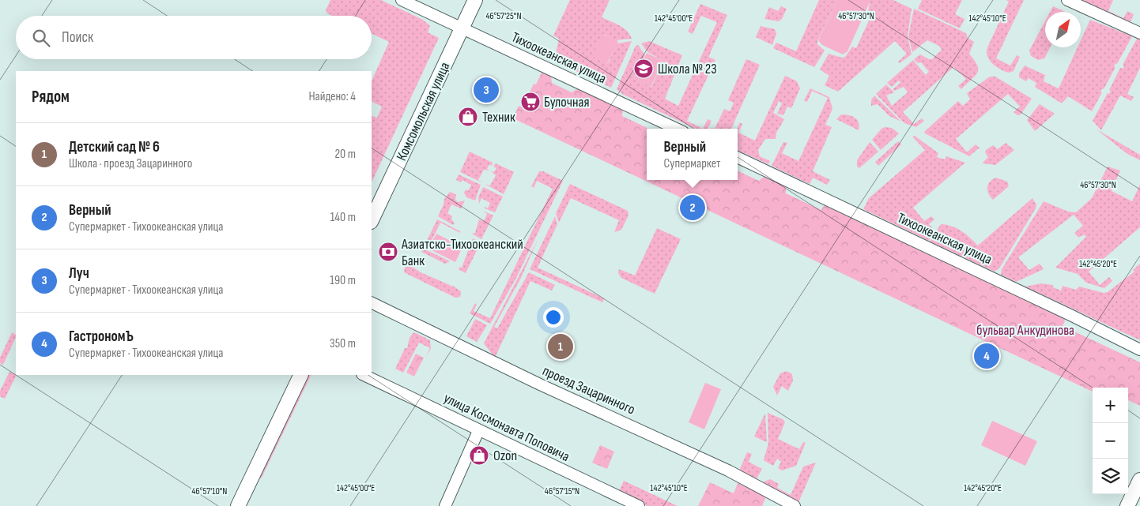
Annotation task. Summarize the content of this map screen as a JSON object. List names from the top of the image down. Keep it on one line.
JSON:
{"streets":{"main road":["Комсомольская улица"],"street":["Тихоокеанская улица","проезд Зацаринного","улица Космонавта Поповича"]},"crossings":[["Тихоокеанская улица","Комсомольская улица"]],"parks":["бульвар Анкудинова"],"places":{"school or university":["Школа № 23"],"supermarket":["Булочная"],"shop":["Техник","Ozon"],"bank":["Азиатско-Тихоокеанский Банк"]},"north":"top right","page":{"search":"Поиск","heading":["Рядом","Найдено: 4"],"pins":["3","2","1","4"],"list":[{"mark":"1","name":"Детский сад № 6","note":"Школа · проезд Зацаринного","value":"20 m"},{"mark":"2","name":"Верный","note":"Супермаркет · Тихоокеанская улица","value":"140 m"},{"mark":"3","name":"Луч","note":"Супермаркет · Тихоокеанская улица","value":"190 m"},{"mark":"4","name":"ГастрономЪ","note":"Супермаркет · Тихоокеанская улица","value":"350 m"}],"popup":["Верный","Супермаркет"],"map_buttons":["+","−"]},"coordinates":["46°57'25\"N","46°57'30\"N","142°45'00\"E","142°45'10\"E","142°45'20\"E","46°57'10\"N","46°57'15\"N"]}
